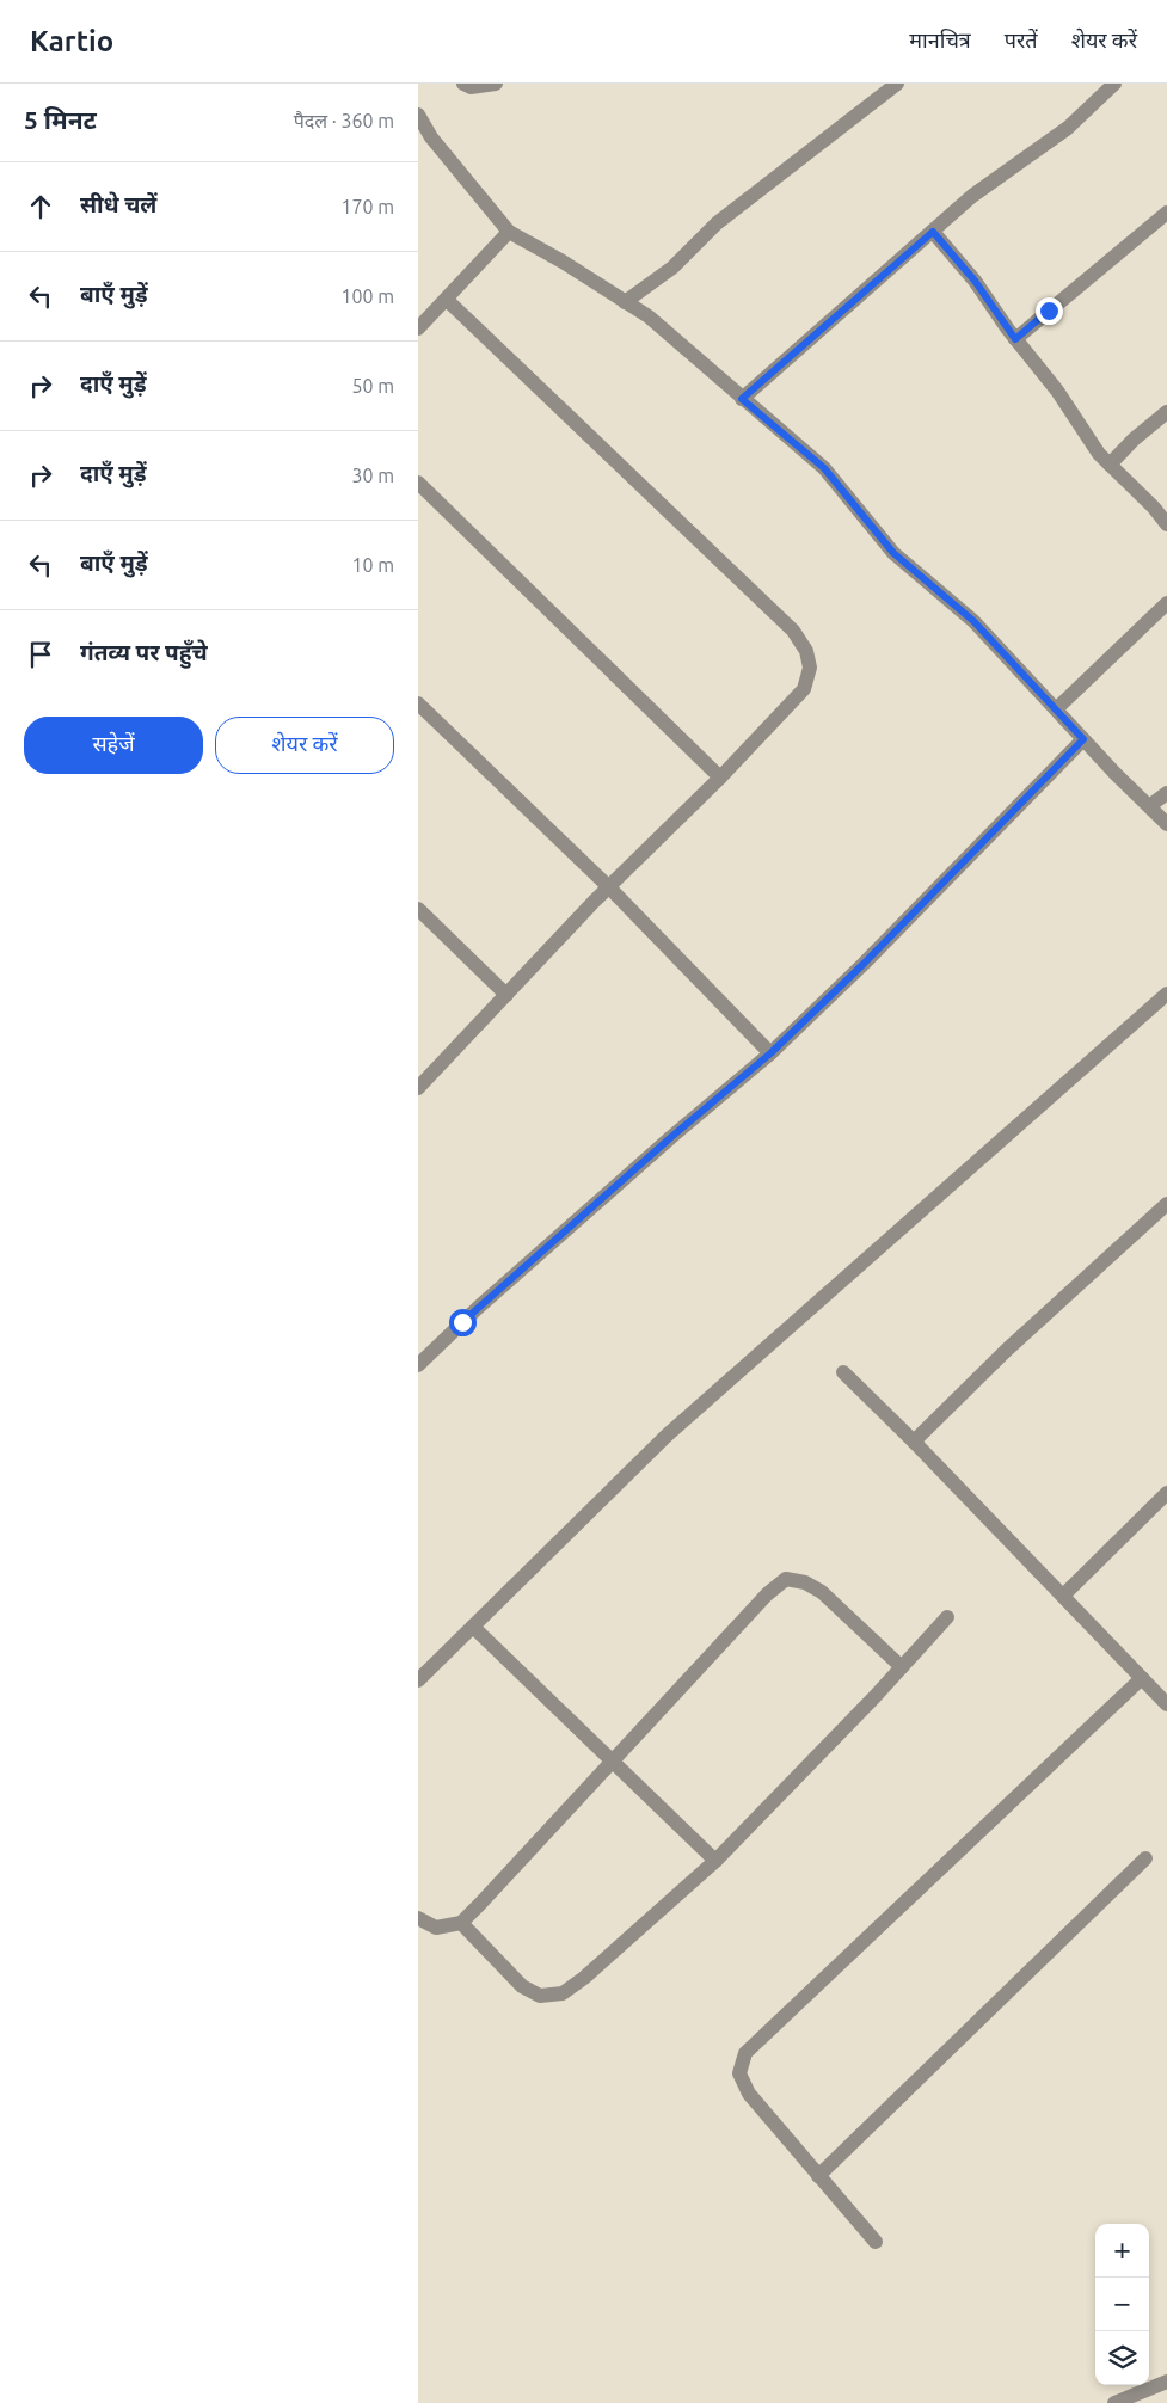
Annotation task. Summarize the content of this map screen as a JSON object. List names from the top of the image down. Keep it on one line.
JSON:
{"page":{"header":"Kartio","nav":["मानचित्र","परतें","शेयर करें"],"heading":["5 मिनट","पैदल · 360 m"],"list":[["सीधे चलें","170 m"],["बाएँ मुड़ें","100 m"],["दाएँ मुड़ें","50 m"],["दाएँ मुड़ें","30 m"],["बाएँ मुड़ें","10 m"],"गंतव्य पर पहुँचे"],"buttons":["सहेजें","शेयर करें"],"map_buttons":["+","−"]}}
